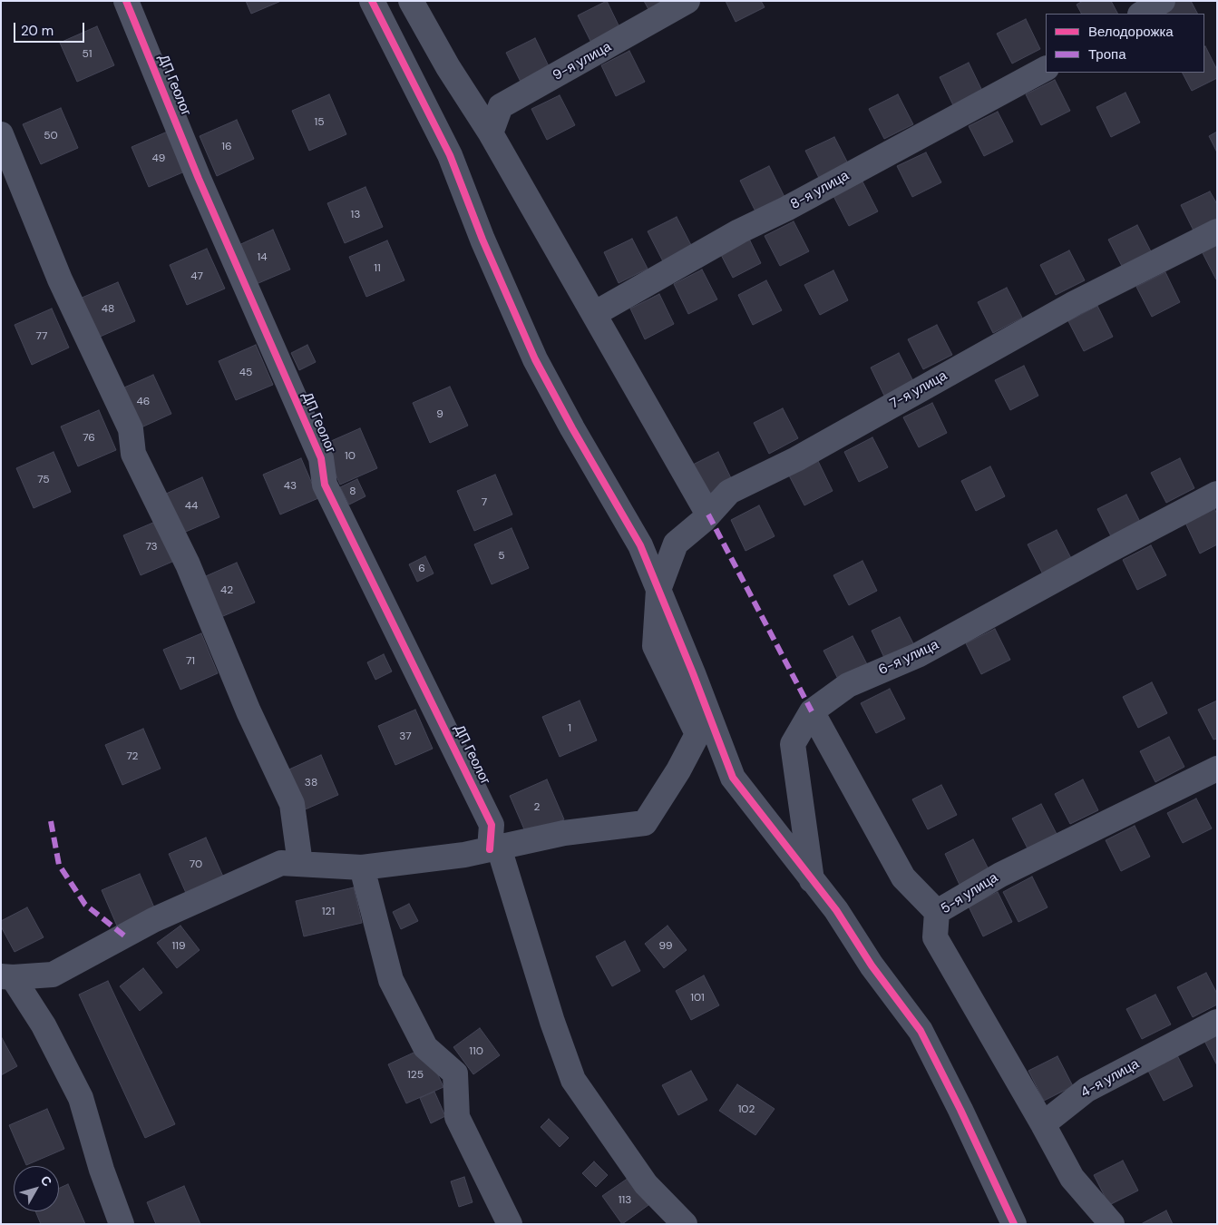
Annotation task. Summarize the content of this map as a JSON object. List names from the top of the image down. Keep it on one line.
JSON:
{"streets":{"street":["9-я улица","ДП Геолог","8-я улица","7-я улица","6-я улица","5-я улица","4-я улица"]},"crossings":[["5-я улица","4-я улица"]],"house_numbers":["51","15","50","16","49","13","14","11","47","48","77","45","46","9","76","10","75","43","8","7","44","73","5","6","42","71","1","37","72","38","2","70","121","119","99","101","110","125","102","113"],"legend":["Велодорожка","Тропа"],"scale_bar":"20 m","north":"top right"}
